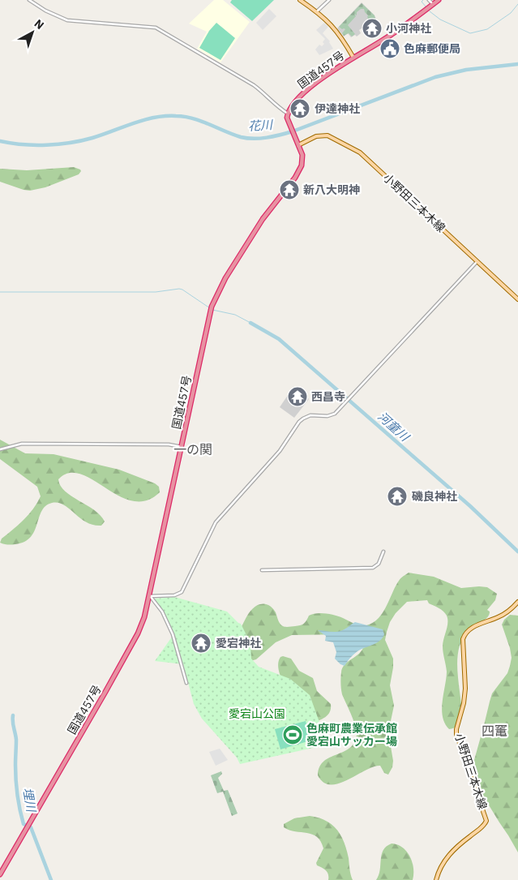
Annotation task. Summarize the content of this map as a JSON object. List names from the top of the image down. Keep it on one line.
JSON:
{"streets":{"highway":["国道457号"],"main road":["小野田三本木線"]},"crossings":[["国道457号","小野田三本木線"]],"districts":["一の関","四竃"],"water":["花川","河童川","埋川"],"parks":["愛宕山公園"],"places":{"temple":["小河神社","伊達神社","新八大明神","西昌寺","磯良神社","愛宕神社"],"public building":["色麻郵便局"],"sports":["色麻町農業伝承館 愛宕山サッカー場"]},"north":"top right"}
